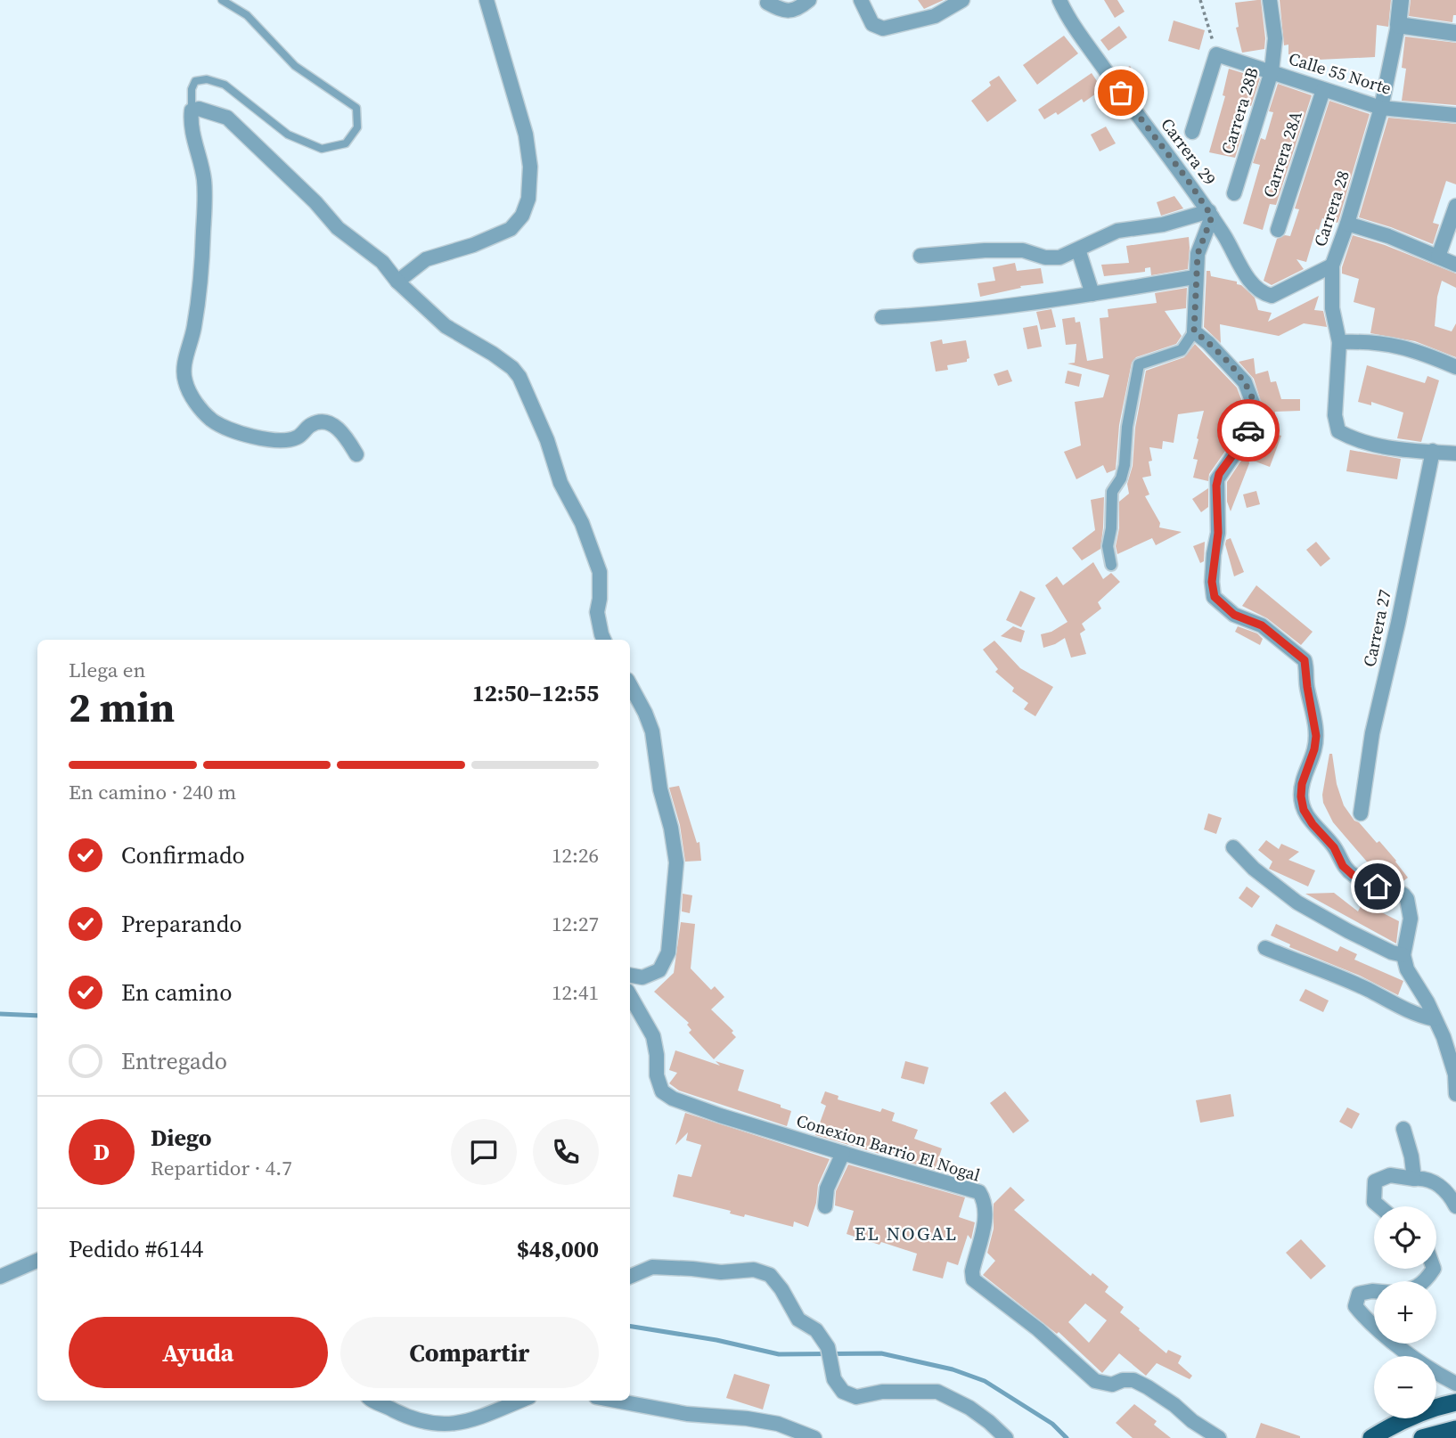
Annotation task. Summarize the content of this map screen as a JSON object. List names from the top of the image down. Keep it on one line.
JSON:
{"streets":{"street":["Calle 55 Norte","Carrera 28B","Carrera 29","Carrera 28A","Carrera 28","Carrera 27","Conexion Barrio El Nogal"]},"crossings":[["Calle 55 Norte","Carrera 28B"],["Calle 55 Norte","Carrera 28A"],["Calle 55 Norte","Carrera 28"],["Carrera 29","Carrera 28"],["Carrera 28","Carrera 27"]],"districts":["EL NOGAL"],"page":{"heading":["2 min","Llega en","12:50–12:55"],"panel":["Diego","Repartidor · 4.7","Pedido #6144","$48,000"],"bar":"En camino · 240 m","list":[["Confirmado","12:26"],["Preparando","12:27"],["En camino","12:41"],"Entregado"],"round":"D","map_buttons":["+","−"],"buttons":["Ayuda","Compartir"]}}
